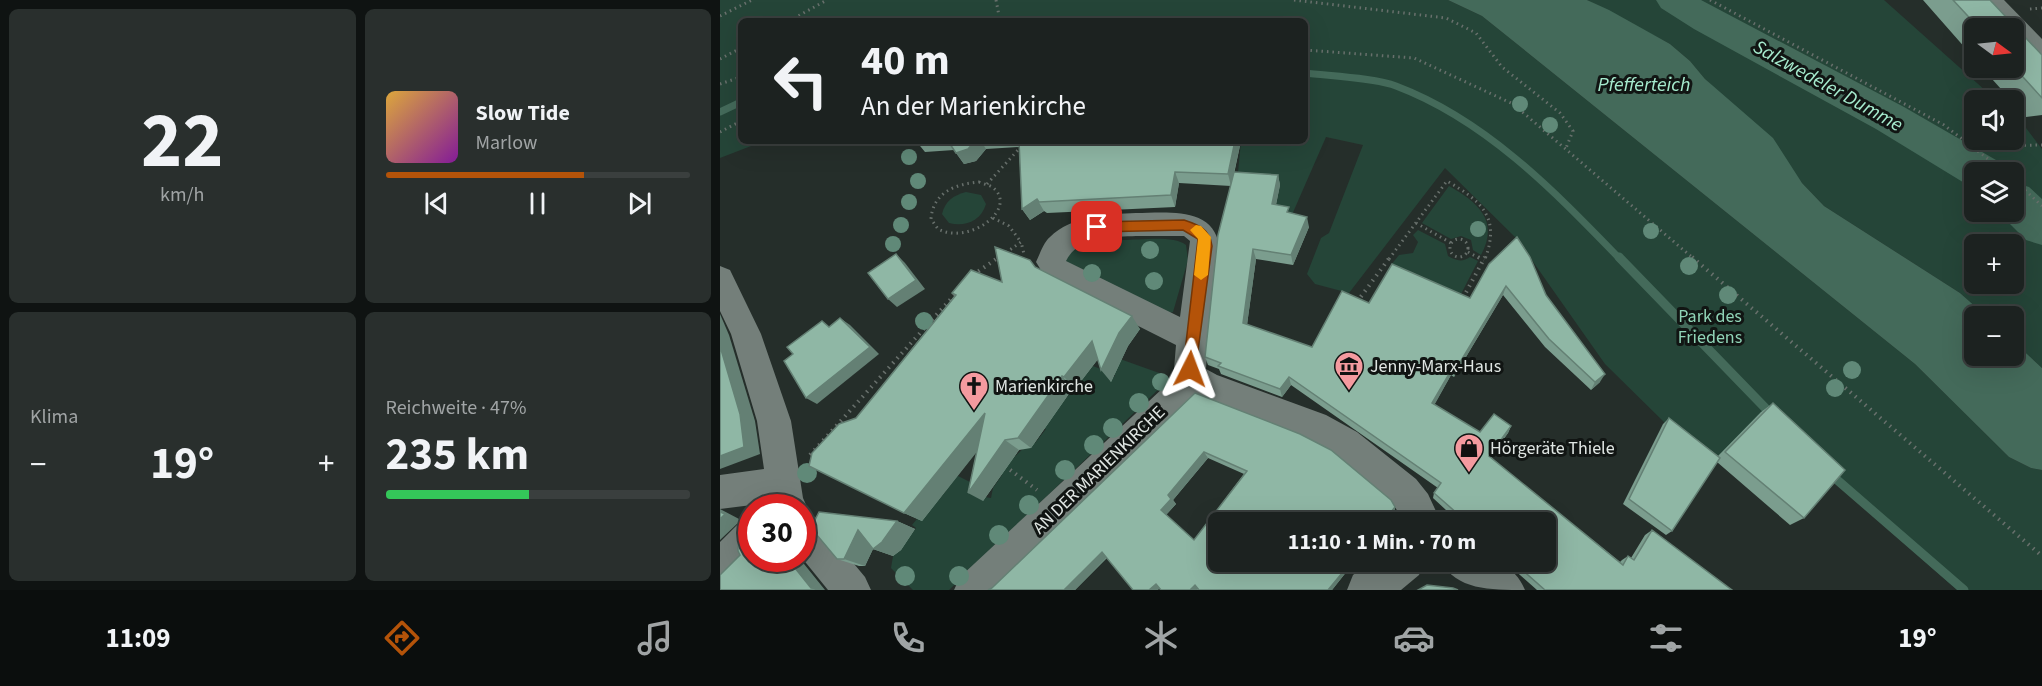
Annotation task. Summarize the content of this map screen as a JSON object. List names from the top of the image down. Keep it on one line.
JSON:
{"streets":{"street":["AN DER MARIENKIRCHE"]},"water":["Pfefferteich","Salzwedeler Dumme"],"parks":["Park des Friedens"],"places":{"museum":["Jenny-Marx-Haus"],"church":["Marienkirche"],"shop":["Hörgeräte Thiele"]},"north":"right","page":{"tile":[["22","km/h"],"Klima",["Reichweite · 47%","235 km"]],"map_buttons":["+","−"],"turn":["40 m","An der Marienkirche"],"song":["Slow Tide","Marlow"],"heat":["−","19°","+"],"limit":"30","trip":"11:10 · 1 Min. · 70 m","tabs":["11:09","19°"]}}
